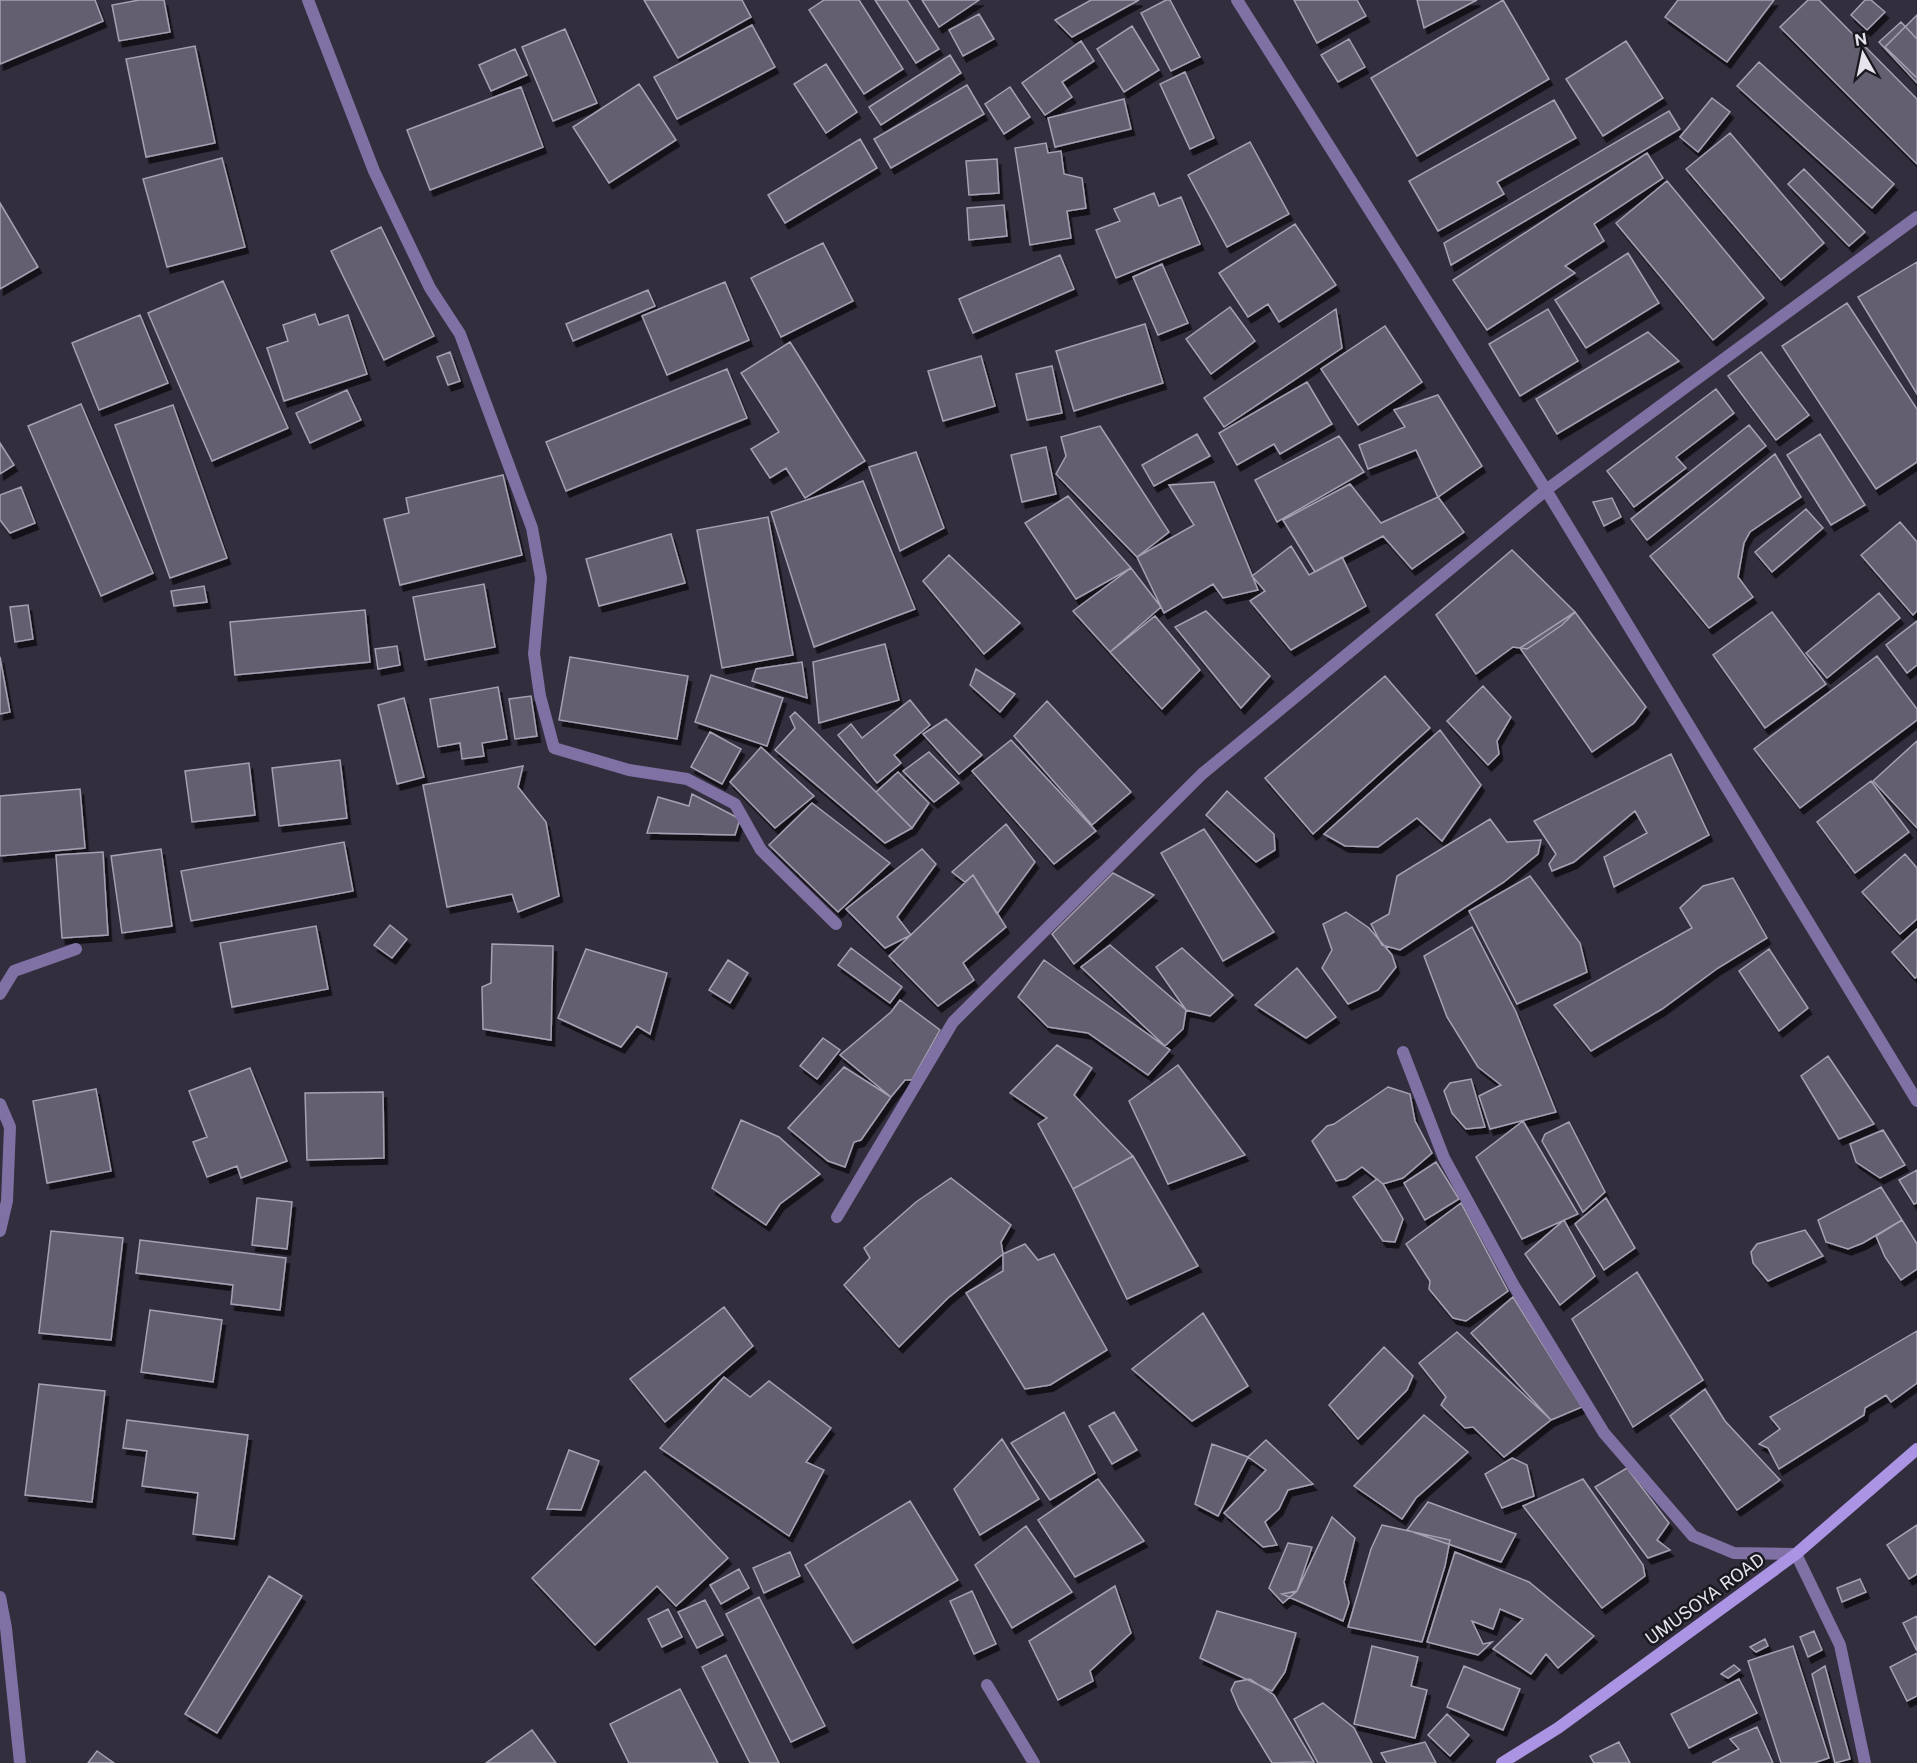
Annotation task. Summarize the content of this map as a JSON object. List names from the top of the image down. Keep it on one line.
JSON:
{"streets":{"main road":["UMUSOYA ROAD"]},"north":"top"}
